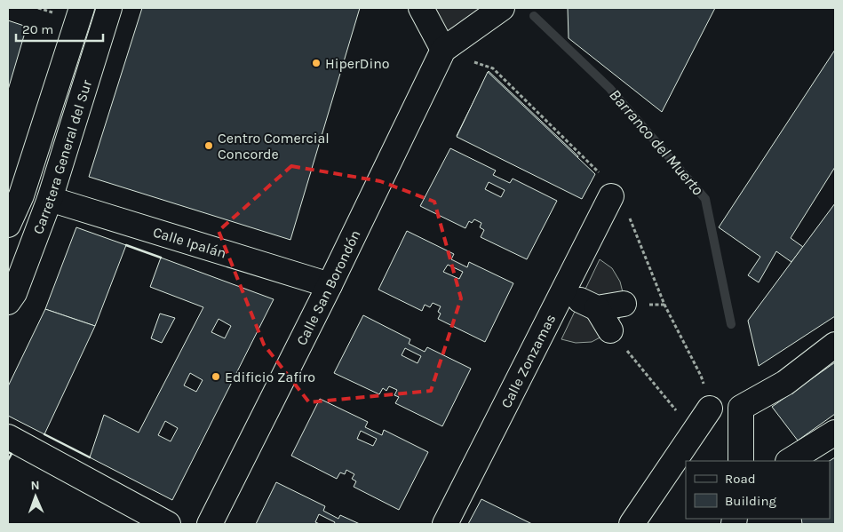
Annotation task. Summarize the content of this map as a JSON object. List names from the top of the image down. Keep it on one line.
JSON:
{"streets":{"street":["Carretera General del Sur","Calle Ipalán","Calle San Borondón","Calle Zonzamas"]},"crossings":[["Carretera General del Sur","Calle Ipalán"],["Calle Ipalán","Calle San Borondón"]],"water":["Barranco del Muerto"],"places":["HiperDino","Centro Comercial Concorde","Edificio Zafiro"],"legend":["Road","Building"],"scale_bar":"20 m","north":"top"}
